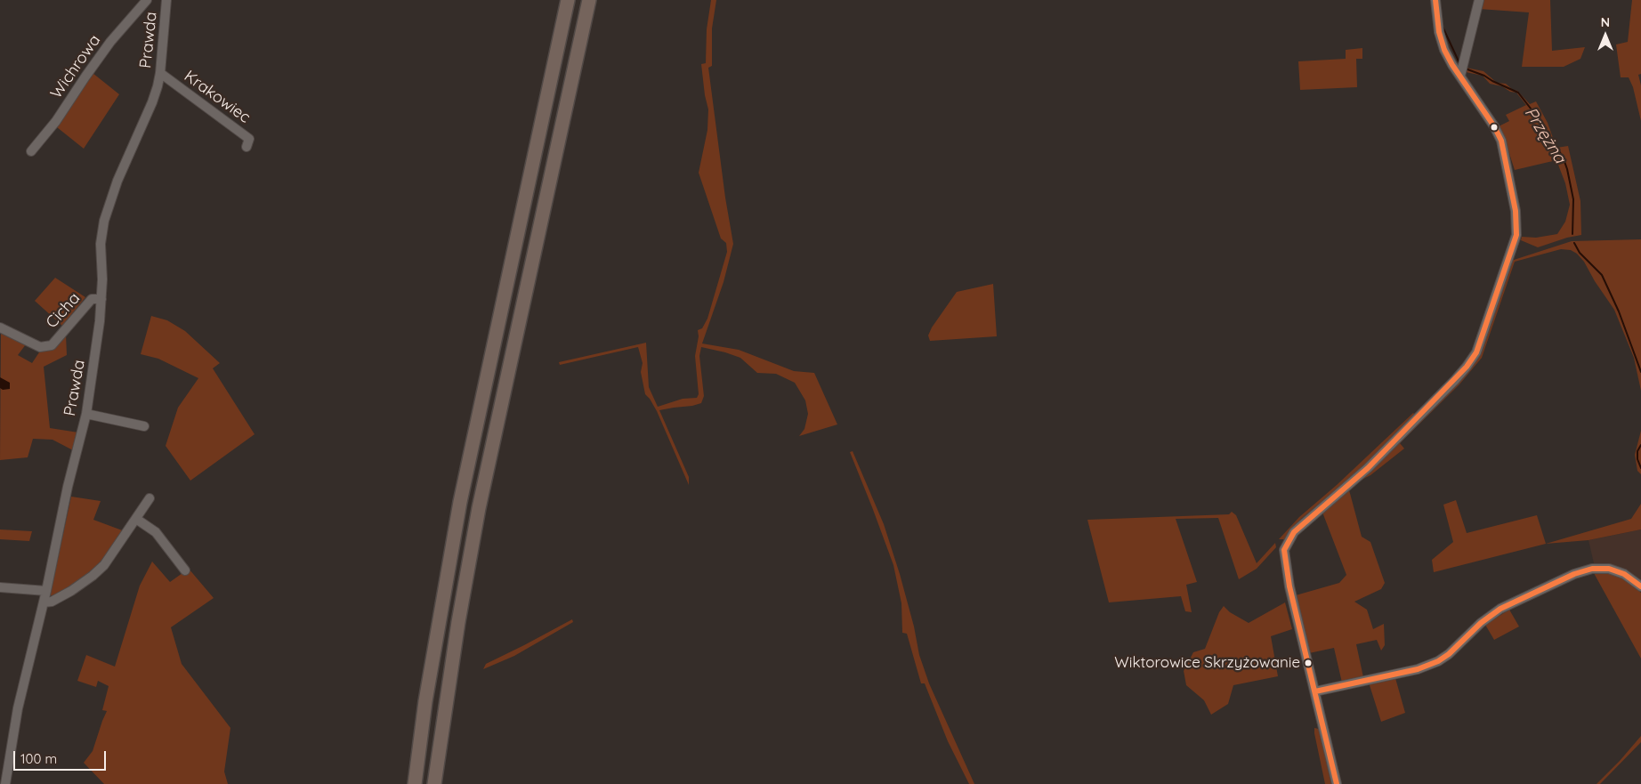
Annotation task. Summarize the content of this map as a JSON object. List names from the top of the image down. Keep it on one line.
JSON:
{"streets":{"street":["Prawda","Wichrowa","Krakowiec","Cicha"]},"crossings":[["Prawda","Krakowiec"],["Prawda","Cicha"]],"water":["Przężna"],"places":["Wiktorowice Skrzyżowanie"],"scale_bar":"100 m","north":"top"}
